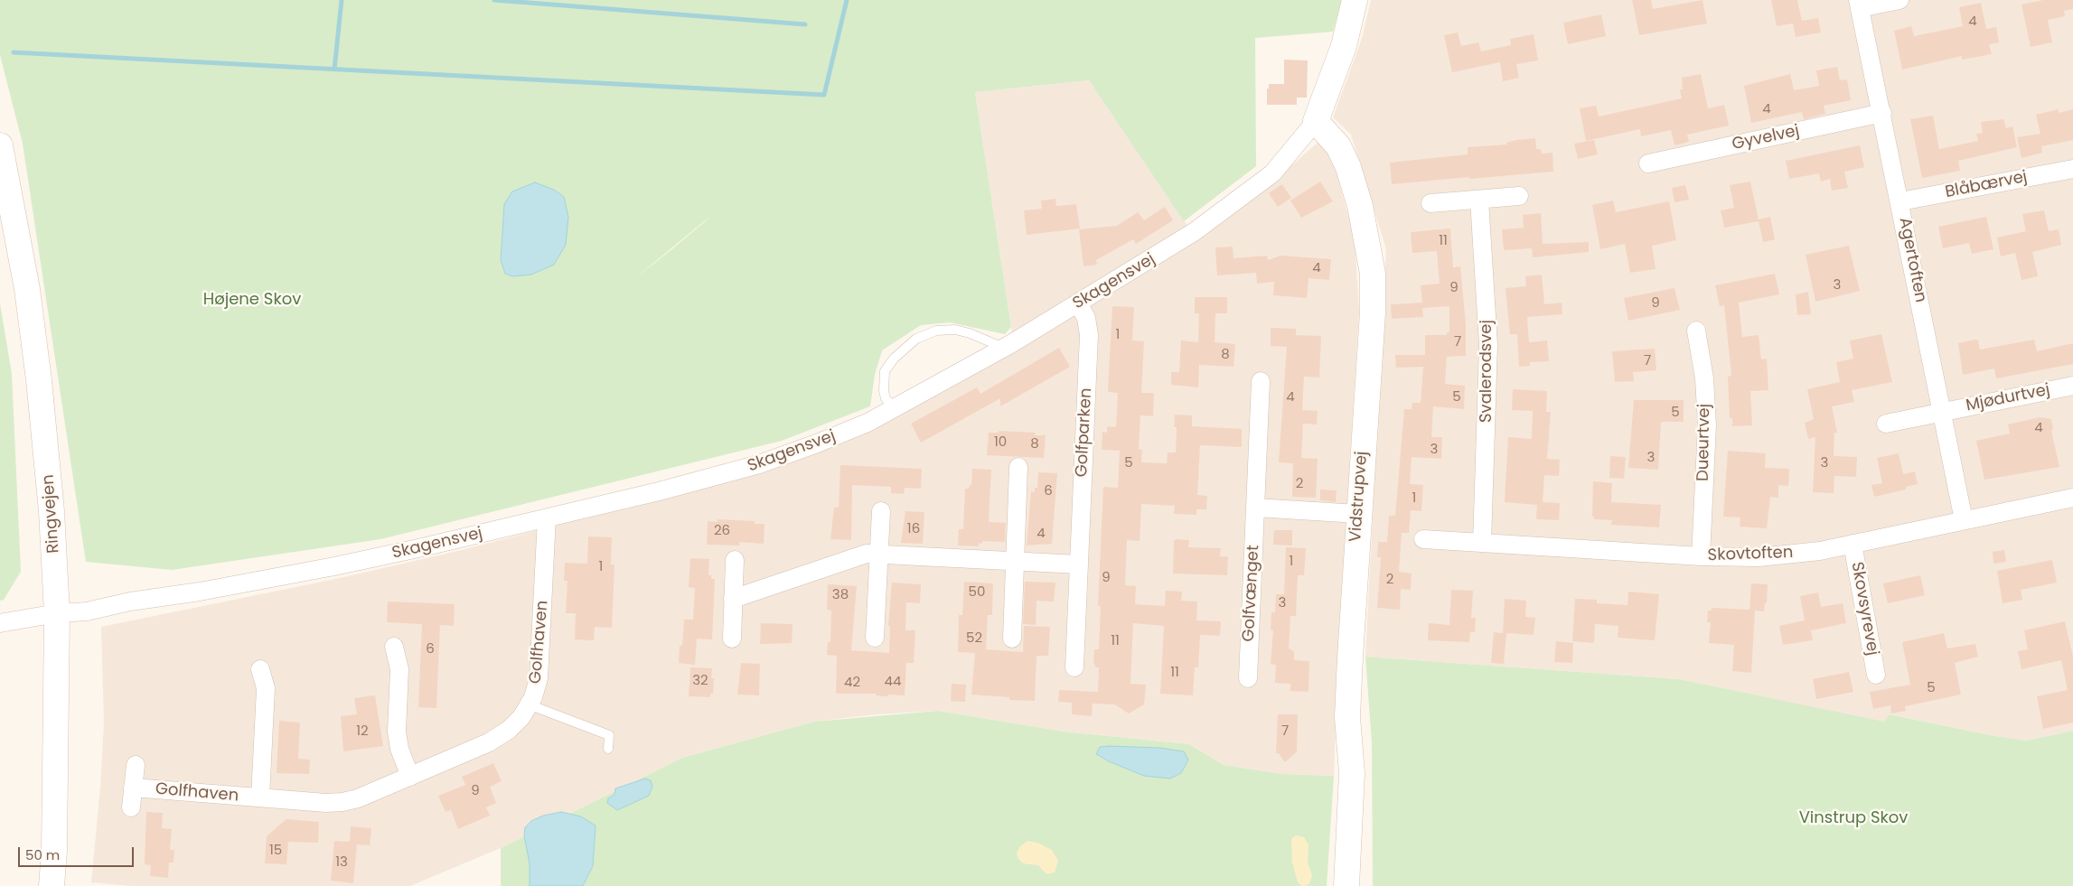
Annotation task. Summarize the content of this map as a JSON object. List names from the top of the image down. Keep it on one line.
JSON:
{"streets":{"street":["Gyvelvej","Blåbærvej","Agertoften","Skagensvej","Svalerodsvej","Mjødurtvej","Golfparken","Dueurtvej","Vidstrupvej","Ringvejen","Skovtoften","Golfvænget","Skovsyrevej","Golfhaven"]},"crossings":[["Gyvelvej","Agertoften"],["Blåbærvej","Agertoften"],["Agertoften","Mjødurtvej"],["Agertoften","Skovtoften"],["Skagensvej","Golfparken"],["Skagensvej","Vidstrupvej"],["Skagensvej","Ringvejen"],["Skagensvej","Golfhaven"],["Svalerodsvej","Skovtoften"],["Dueurtvej","Skovtoften"],["Skovtoften","Skovsyrevej"]],"parks":["Højene Skov","Vinstrup Skov"],"house_numbers":["4","4","11","4","3","9","9","1","7","8","7","4","5","5","4","10","8","3","3","5","3","2","6","1","16","26","4","1","1","9","2","50","38","3","52","11","6","11","32","44","42","5","12","7","9","15","13"],"scale_bar":"50 m"}
